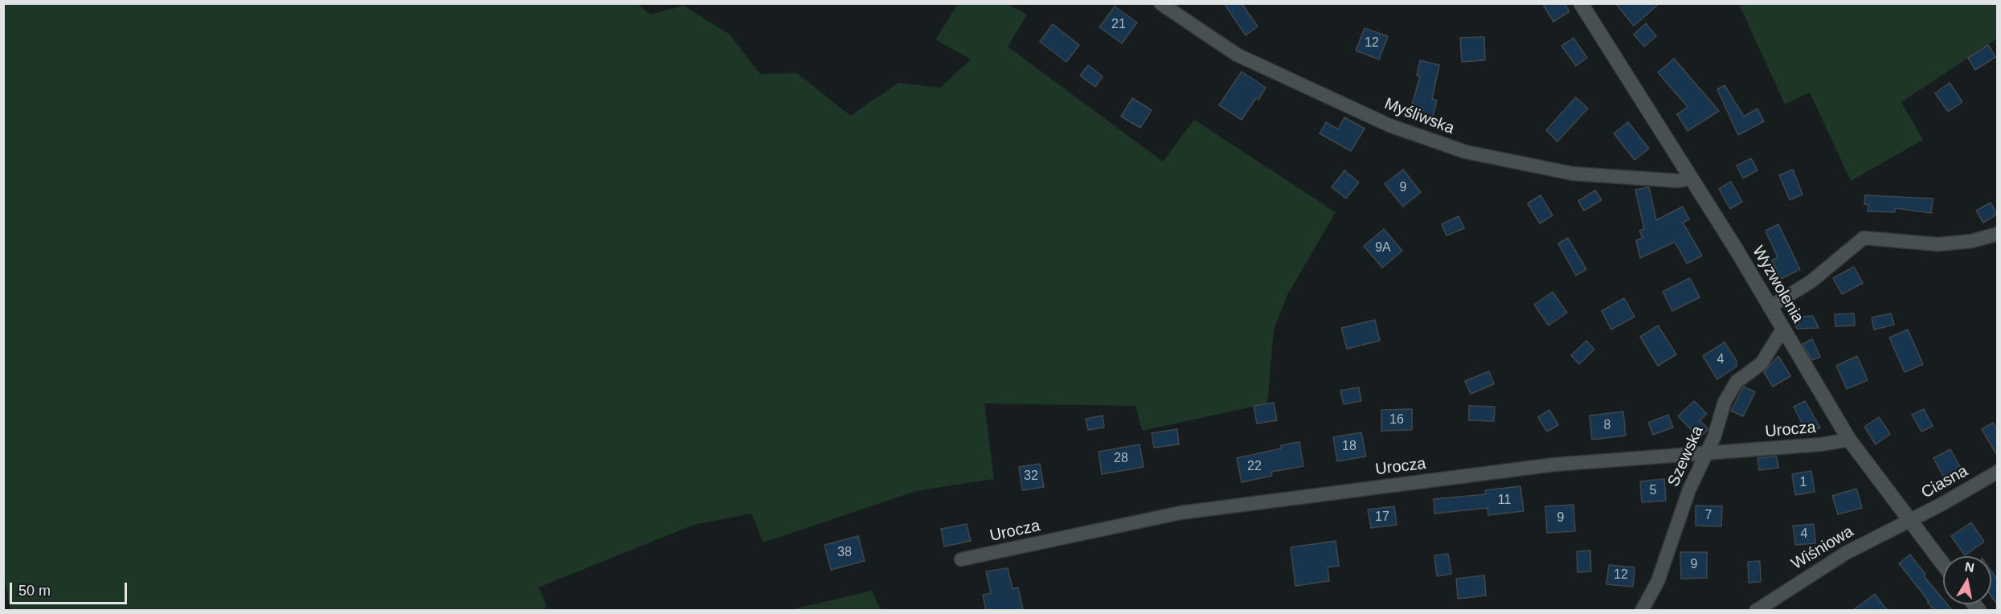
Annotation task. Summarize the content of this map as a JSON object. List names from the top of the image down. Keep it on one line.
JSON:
{"streets":{"street":["Myśliwska","Wyzwolenia","Urocza","Szewska","Ciasna","Wiśniowa"]},"crossings":[["Myśliwska","Wyzwolenia"],["Wyzwolenia","Urocza"],["Wyzwolenia","Szewska"],["Wyzwolenia","Ciasna"],["Wyzwolenia","Wiśniowa"],["Urocza","Szewska"],["Ciasna","Wiśniowa"]],"house_numbers":["21","12","9","9A","4","16","8","18","28","22","32","1","5","11","7","17","9","4","38","9","12"],"scale_bar":"50 m","north":"top"}
